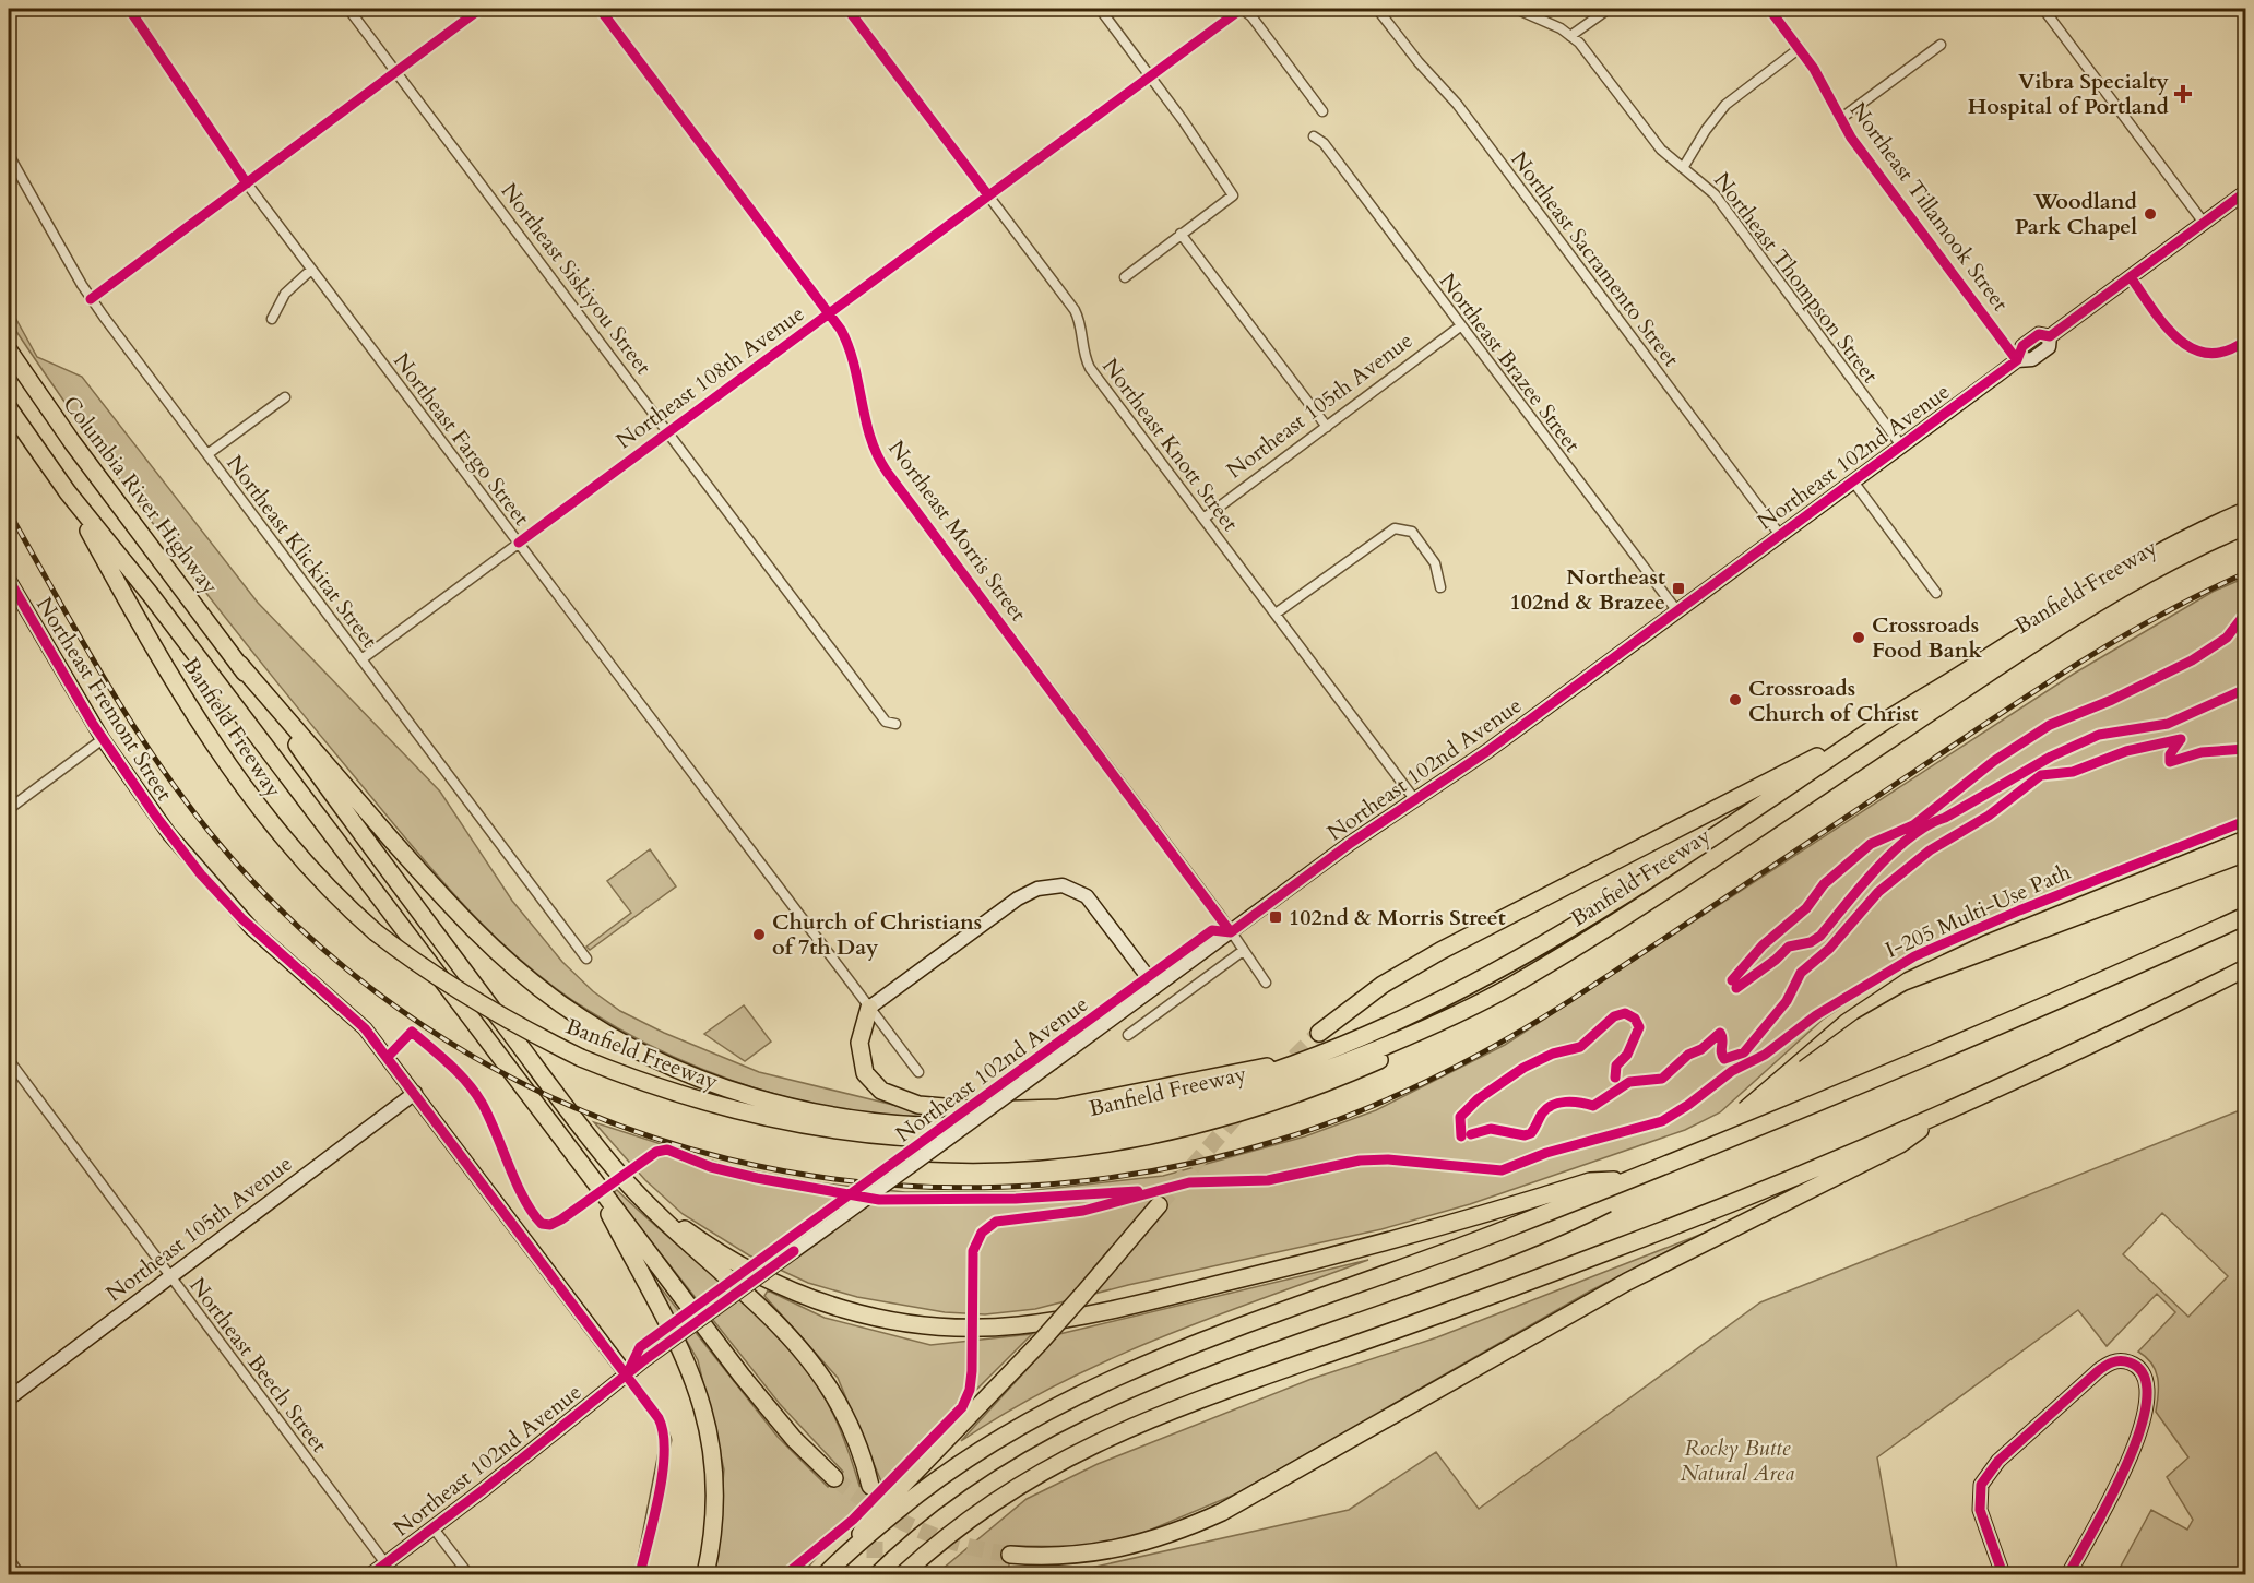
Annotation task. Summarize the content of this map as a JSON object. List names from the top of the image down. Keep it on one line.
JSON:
{"streets":{"highway":["Columbia River Highway","Banfield Freeway"],"main road":["Northeast 105th Avenue","Northeast 102nd Avenue","Northeast Fremont Street"],"street":["Northeast Tillamook Street","Northeast Sacramento Street","Northeast Thompson Street","Northeast Siskiyou Street","Northeast Brazee Street","Northeast 108th Avenue","Northeast Fargo Street","Northeast Knott Street","Northeast Morris Street","Northeast Klickitat Street","Northeast Beech Street"],"cycle path":["I-205 Multi-Use Path"]},"crossings":[["Northeast Tillamook Street","Northeast 102nd Avenue"],["Northeast Sacramento Street","Northeast 102nd Avenue"],["Northeast Thompson Street","Northeast 102nd Avenue"],["Northeast Siskiyou Street","Northeast 108th Avenue"],["Northeast Brazee Street","Northeast 105th Avenue"],["Northeast Brazee Street","Northeast 102nd Avenue"],["Northeast 108th Avenue","Northeast Fargo Street"],["Northeast 108th Avenue","Northeast Knott Street"],["Northeast 108th Avenue","Northeast Morris Street"],["Northeast 108th Avenue","Northeast Klickitat Street"],["Northeast 105th Avenue","Northeast Knott Street"],["Northeast 105th Avenue","Northeast Fremont Street"],["Northeast 105th Avenue","Northeast Beech Street"],["Northeast Knott Street","Northeast 102nd Avenue"],["Northeast 102nd Avenue","Northeast Morris Street"],["Northeast 102nd Avenue","Northeast Fremont Street"],["Northeast 102nd Avenue","Northeast Beech Street"],["Columbia River Highway","Banfield Freeway"]],"parks":["Rocky Butte Natural Area"],"places":{"health":["Vibra Specialty Hospital of Portland"],"other":["Woodland Park Chapel","Crossroads Food Bank","Crossroads Church of Christ","Church of Christians of 7th Day"],"transit":["Northeast 102nd & Brazee","102nd & Morris Street"]}}
